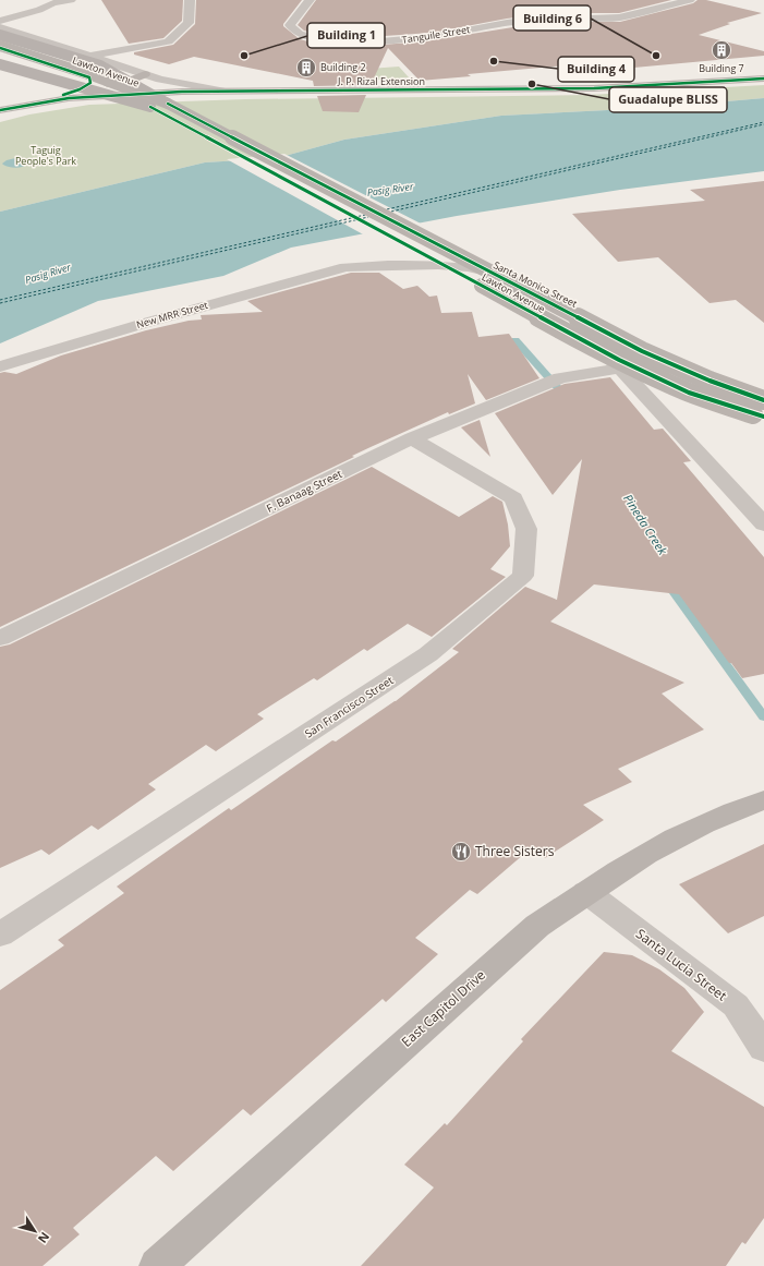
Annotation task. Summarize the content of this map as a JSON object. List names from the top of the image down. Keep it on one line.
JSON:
{"streets":{"main road":["Lawton Avenue","J. P. Rizal Extension","East Capitol Drive"],"street":["Tanguile Street","Santa Monica Street","New MRR Street","F. Banaag Street","San Francisco Street","Santa Lucia Street"]},"crossings":[["Lawton Avenue","J. P. Rizal Extension"],["Santa Monica Street","New MRR Street"],["F. Banaag Street","San Francisco Street"],["Santa Lucia Street","East Capitol Drive"]],"water":["Pasig River","Pineda Creek"],"parks":["Taguig People's Park"],"places":{"building":["Building 7","Building 2"],"other":["Building 1","Building 6","Building 4","Guadalupe BLISS"],"restaurant":["Three Sisters"]},"north":"bottom right"}
